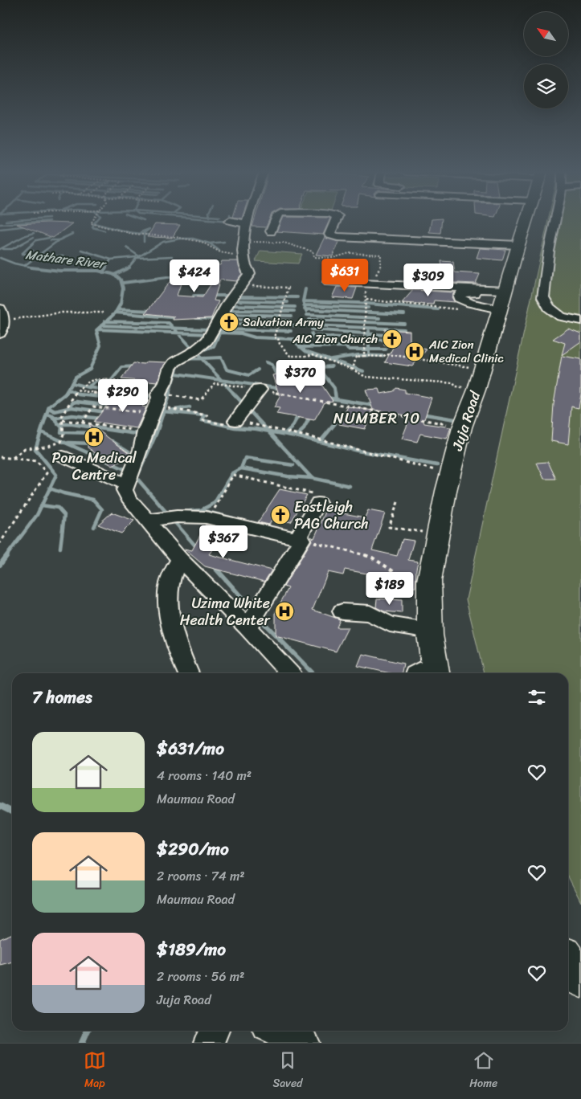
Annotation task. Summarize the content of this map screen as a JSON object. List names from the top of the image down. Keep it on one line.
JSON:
{"streets":{"main road":["Juja Road"]},"districts":["NUMBER 10"],"water":["Mathare River"],"places":{"church":["Salvation Army","AIC Zion Church","Eastleigh PAG Church"],"hospital":["AIC Zion Medical Clinic","Pona Medical Centre","Uzima White Health Center"]},"north":"top left","page":{"price":["$631","$424","$309","$370","$290","$367","$189"],"heading":"7 homes","list":[{"name":"$631/mo","note":"4 rooms · 140 m² · Maumau Road"},{"name":"$290/mo","note":"2 rooms · 74 m² · Maumau Road"},{"name":"$189/mo","note":"2 rooms · 56 m² · Juja Road"}],"tabs":["Map","Saved","Home"]}}
